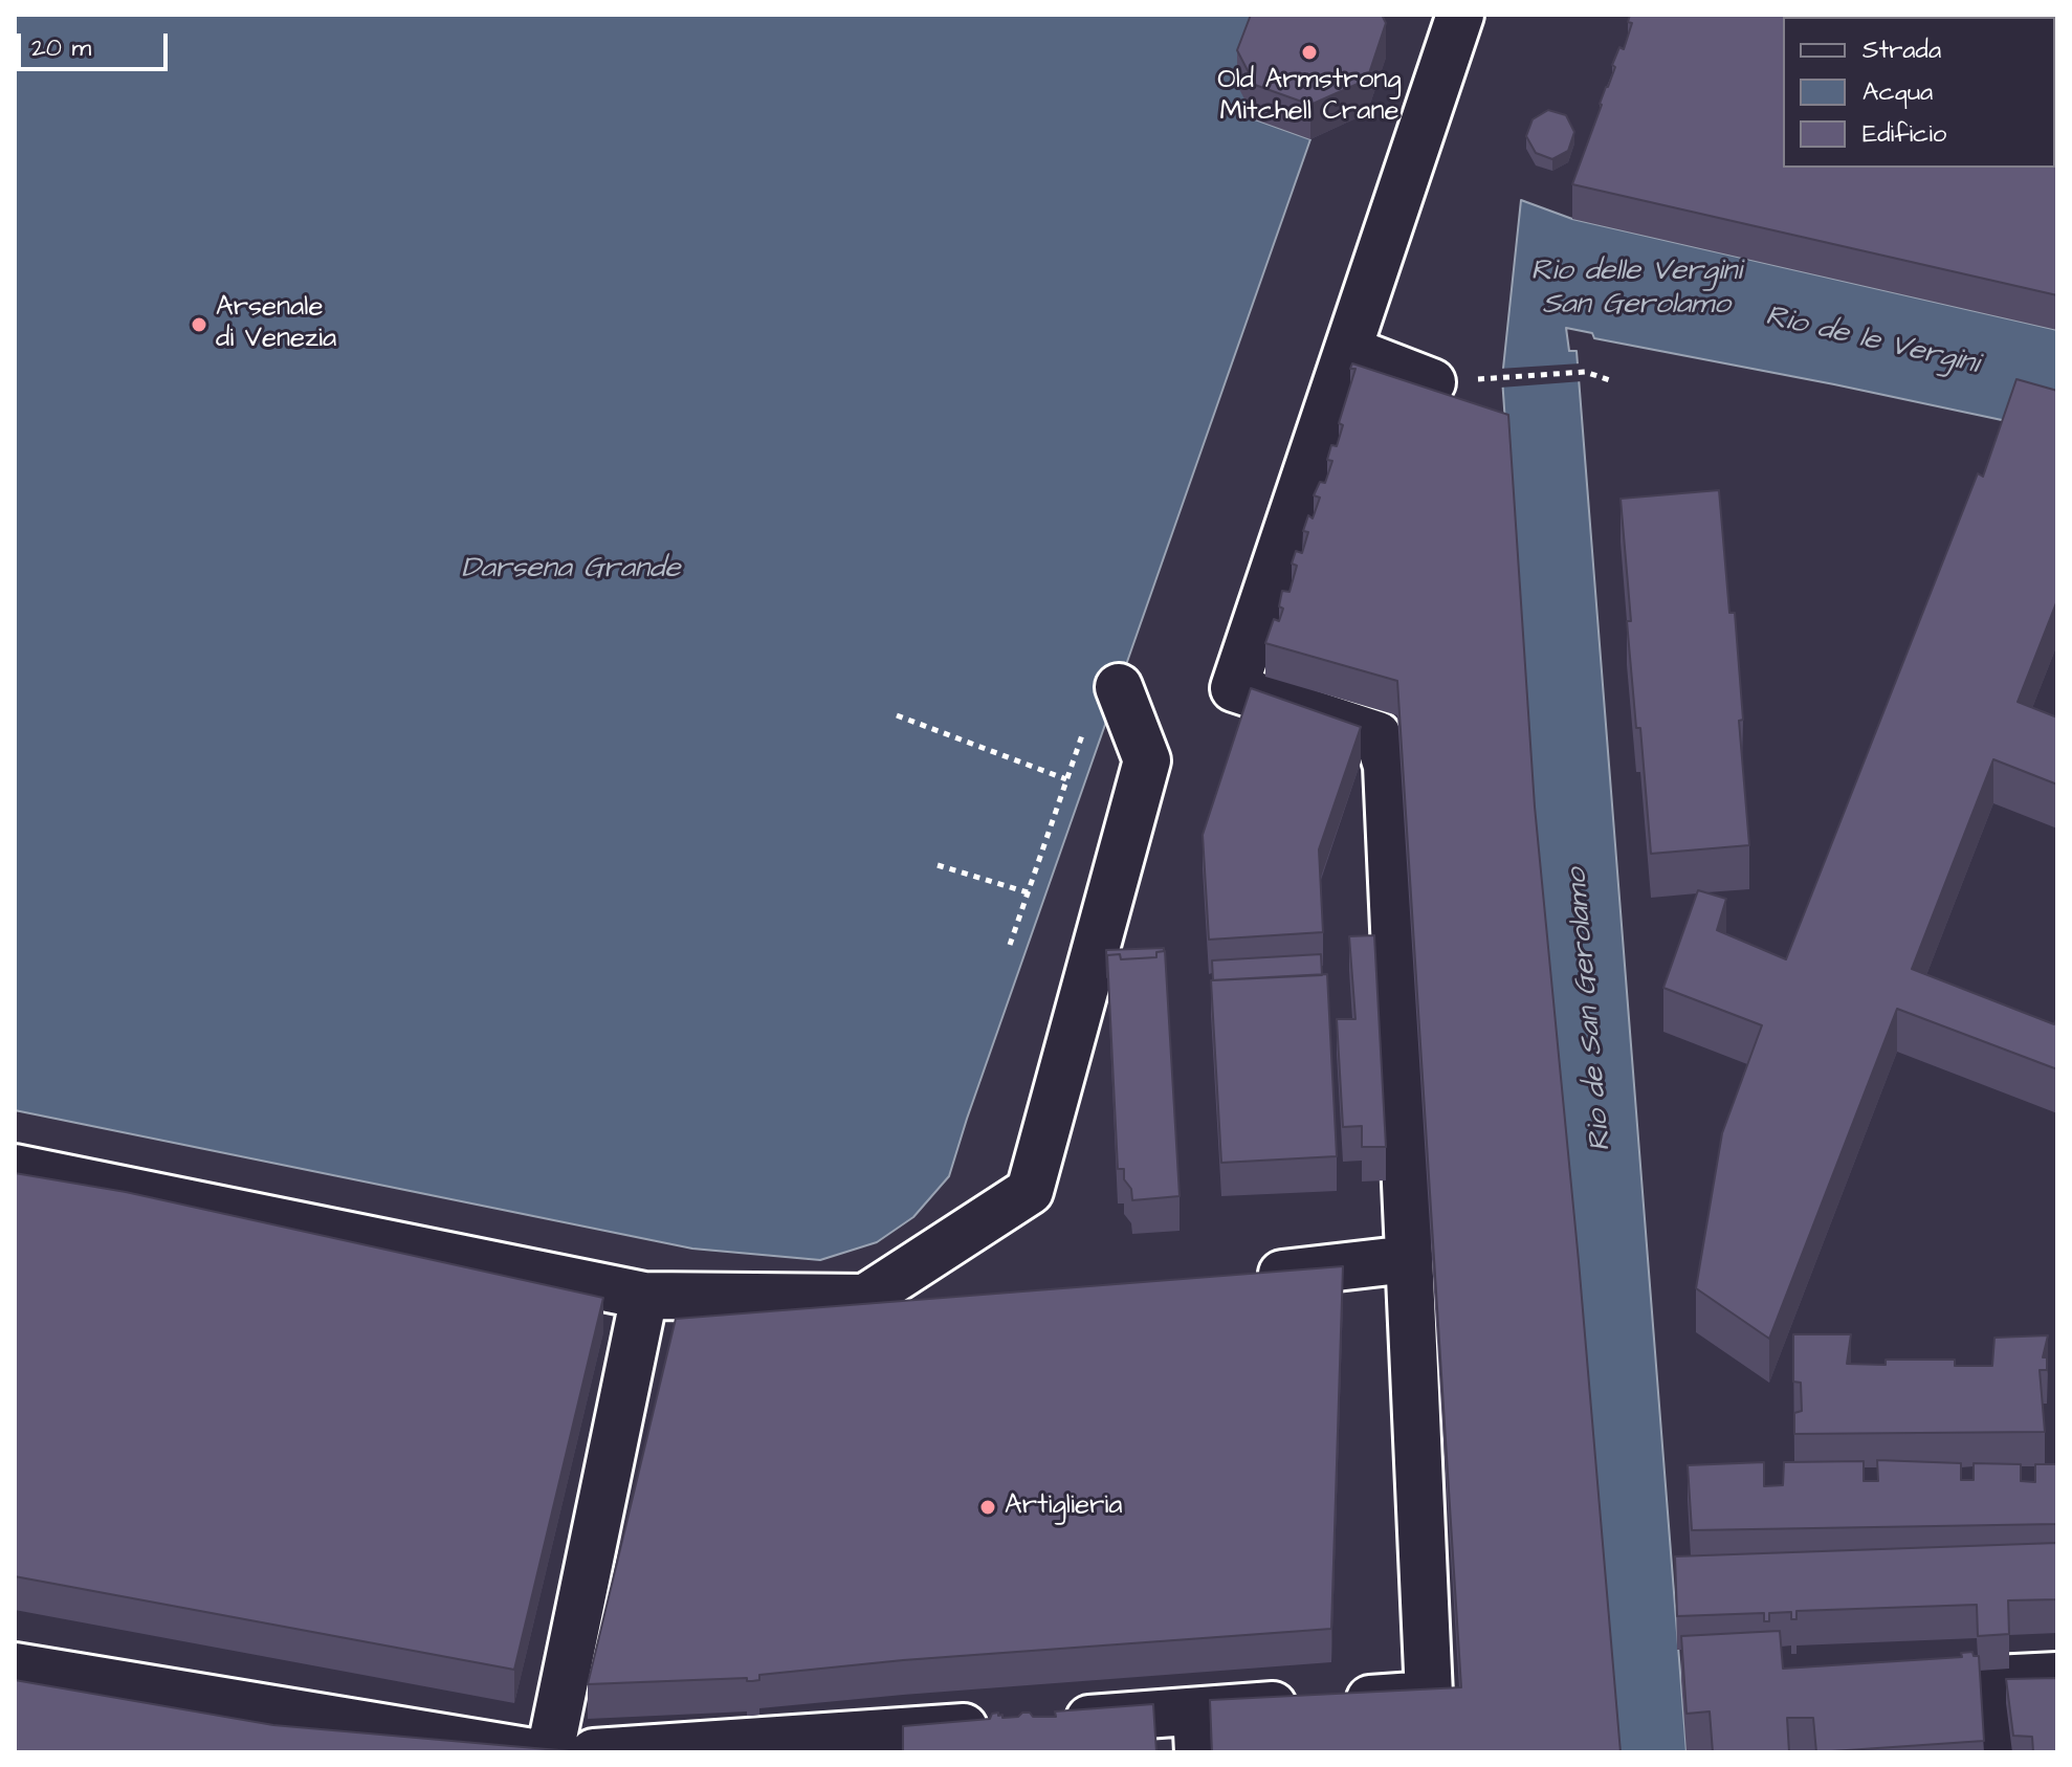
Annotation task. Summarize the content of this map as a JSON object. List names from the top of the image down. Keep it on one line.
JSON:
{"water":["Rio delle Vergini San Gerolamo","Rio de le Vergini","Darsena Grande","Rio de San Gerolamo"],"places":["Old Armstrong Mitchell Crane","Arsenale di Venezia","Artiglieria"],"legend":["Strada","Acqua","Edificio"],"scale_bar":"20 m"}
